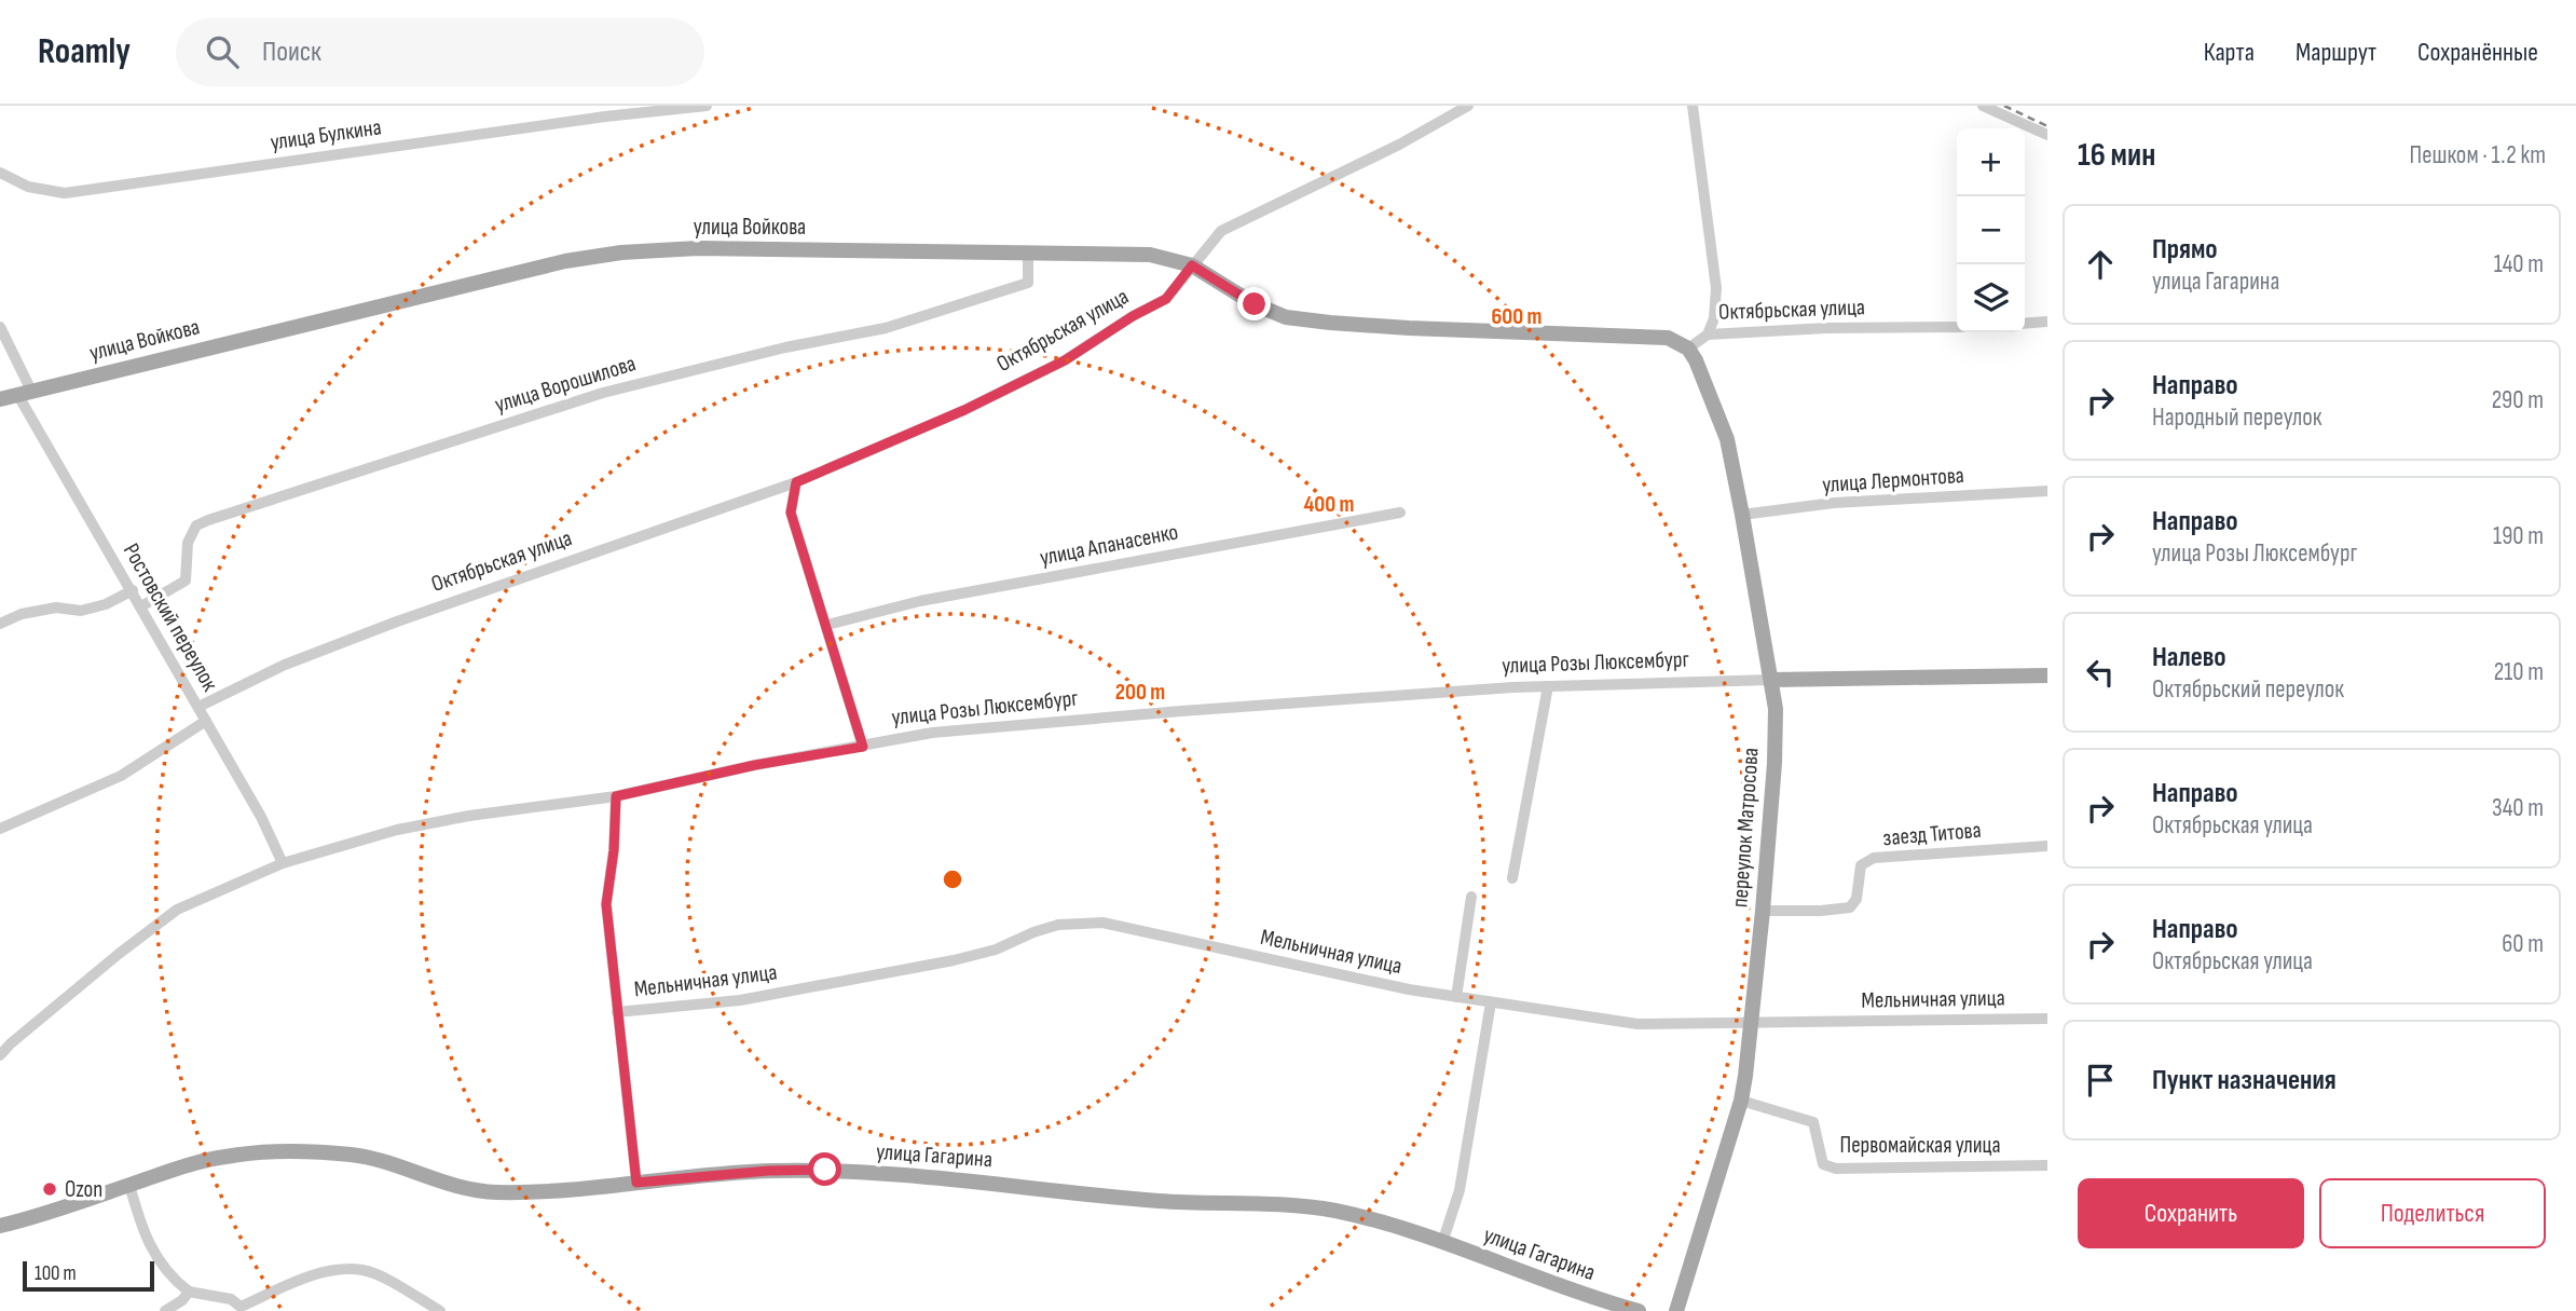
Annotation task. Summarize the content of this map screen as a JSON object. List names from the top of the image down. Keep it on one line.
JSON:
{"streets":{"main road":["улица Войкова","улица Розы Люксембург","переулок Матросова","улица Гагарина"],"street":["улица Булкина","Октябрьская улица","улица Ворошилова","улица Лермонтова","улица Апанасенко","Ростовский переулок","заезд Титова","Мельничная улица","Первомайская улица"]},"crossings":[["улица Войкова","Октябрьская улица"],["улица Войкова","улица Ворошилова"],["улица Войкова","Ростовский переулок"],["Октябрьская улица","Ростовский переулок"],["Октябрьская улица","переулок Матросова"],["улица Ворошилова","Ростовский переулок"],["улица Лермонтова","переулок Матросова"],["Ростовский переулок","улица Розы Люксембург"],["улица Розы Люксембург","переулок Матросова"],["переулок Матросова","заезд Титова"],["переулок Матросова","Мельничная улица"],["переулок Матросова","Первомайская улица"]],"places":["Ozon"],"scale_bar":"100 m","page":{"header":"Roamly","search":"Поиск","nav":["Карта","Маршрут","Сохранённые"],"heading":["16 мин","Пешком · 1.2 km"],"map_buttons":["+","−"],"list":[["Прямо","улица Гагарина","140 m"],["Направо","Народный переулок","290 m"],["Направо","улица Розы Люксембург","190 m"],["Налево","Октябрьский переулок","210 m"],["Направо","Октябрьская улица","340 m"],["Направо","Октябрьская улица","60 m"],"Пункт назначения"],"buttons":["Сохранить","Поделиться"],"scale":"100 m"},"rings":["600 m","400 m","200 m"]}
